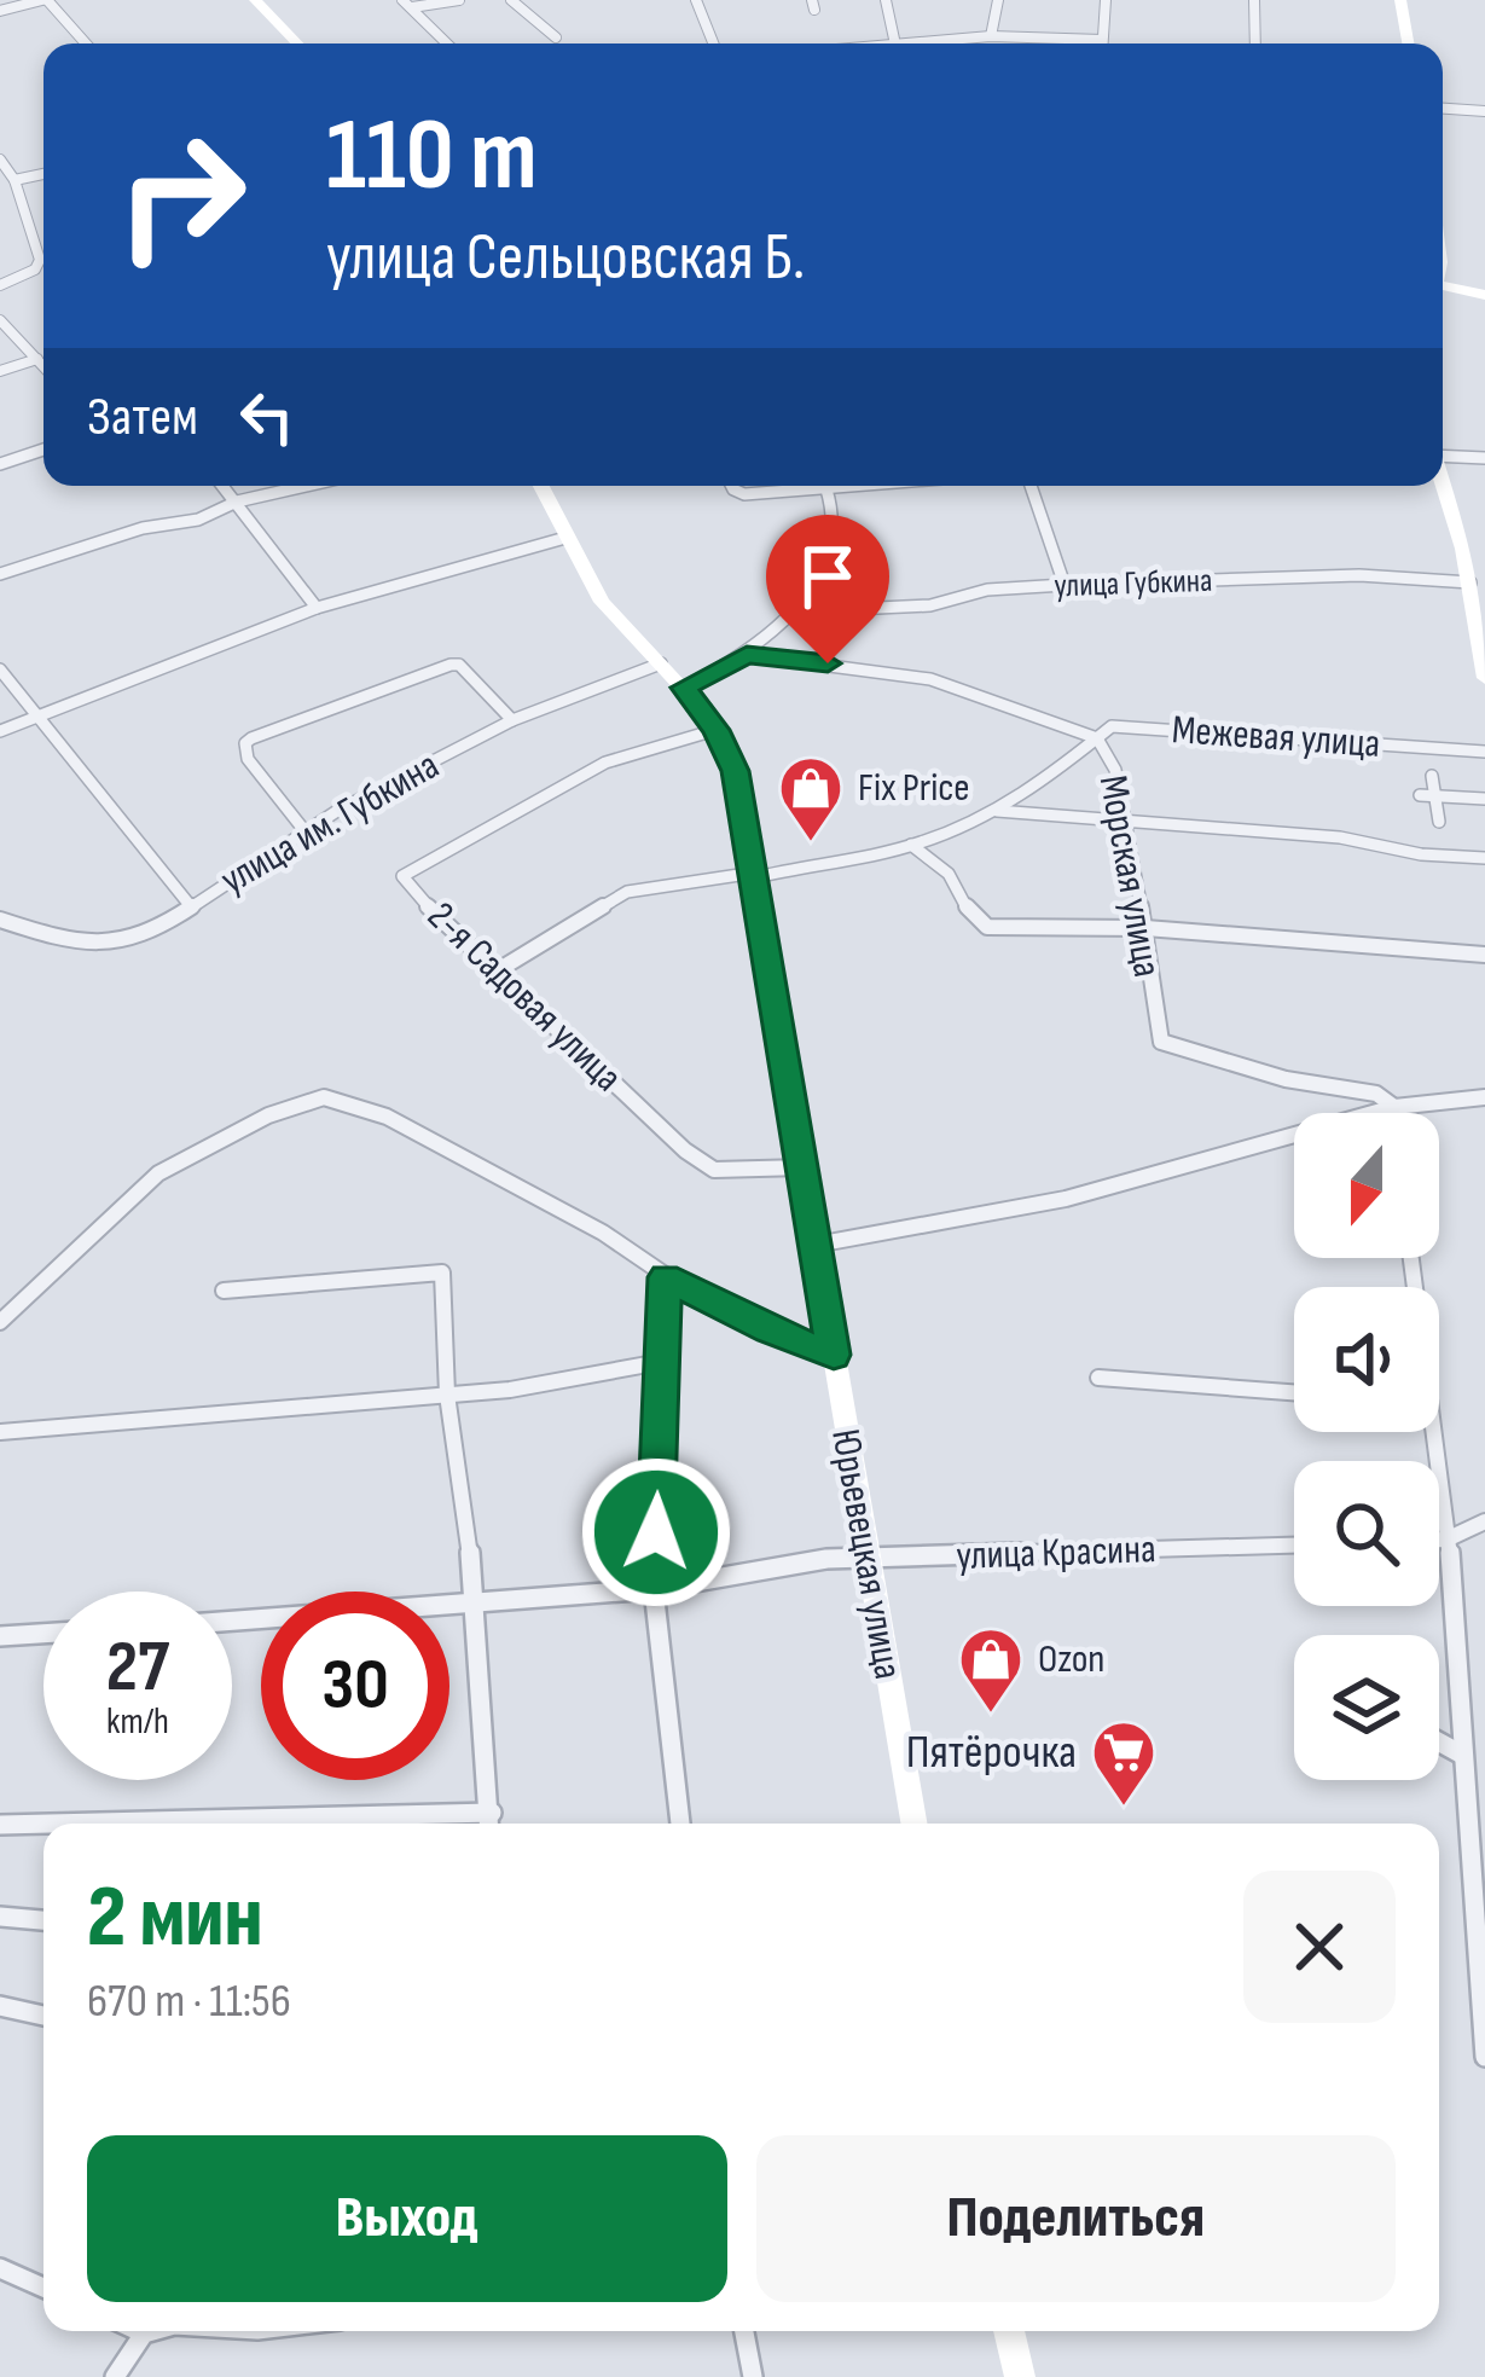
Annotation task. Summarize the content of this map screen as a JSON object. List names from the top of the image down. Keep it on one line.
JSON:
{"streets":{"main road":["Юрьевецкая улица"],"street":["улица Губкина","Межевая улица","улица им. Губкина","Морская улица","2-я Садовая улица","улица Красина"]},"crossings":[["Межевая улица","Морская улица"],["Межевая улица","2-я Садовая улица"],["Межевая улица","Юрьевецкая улица"],["улица им. Губкина","Юрьевецкая улица"],["2-я Садовая улица","Юрьевецкая улица"],["улица Красина","Юрьевецкая улица"]],"places":{"shop":["Fix Price","Ozon"],"supermarket":["Пятёрочка"]},"north":"bottom","page":{"turn":["110 m","улица Сельцовская Б."],"then":"Затем","speed":"27 km/h","limit":"30","heading":["2 мин","670 m · 11:56"],"buttons":["Выход","Поделиться"]}}
